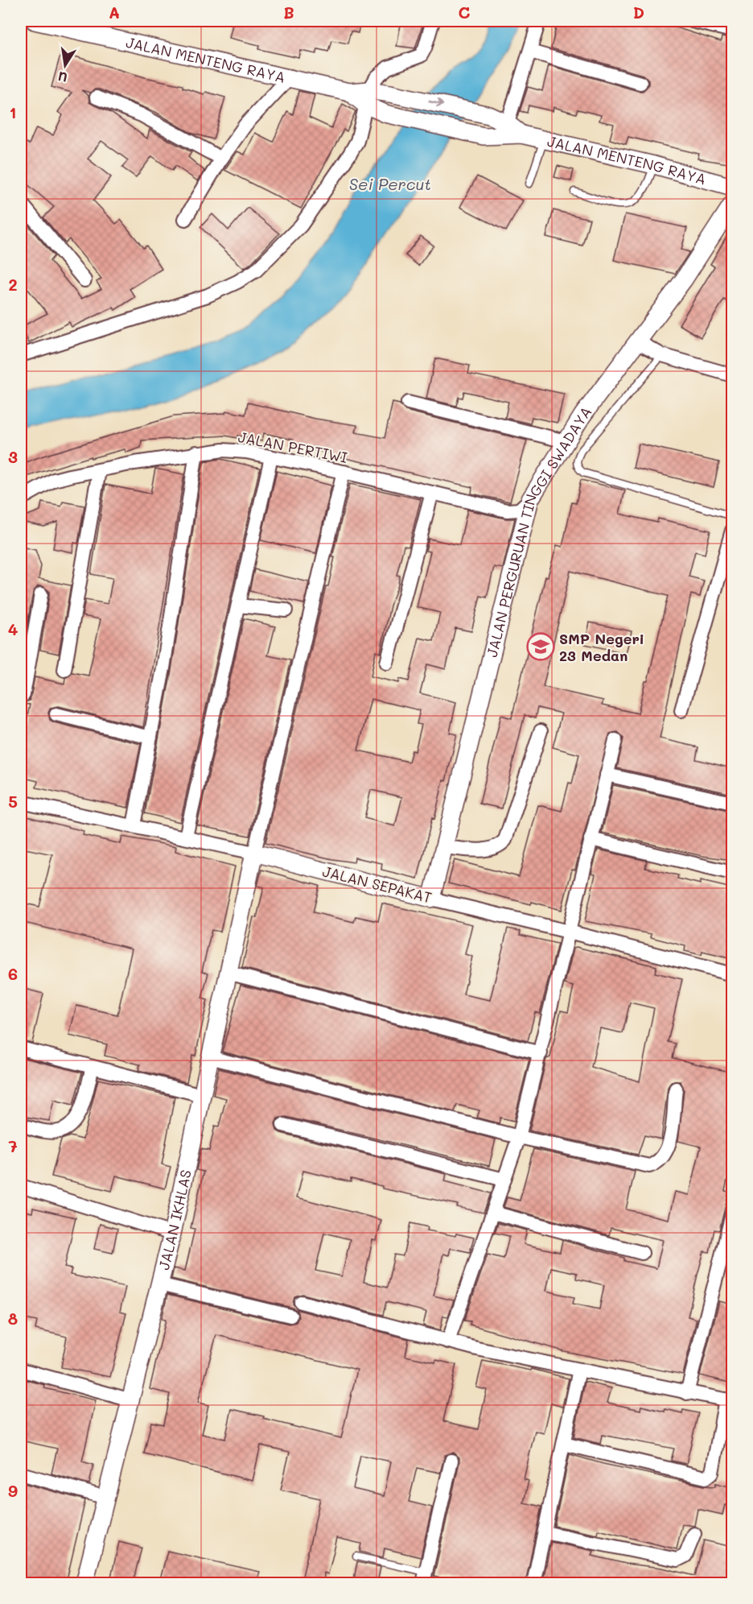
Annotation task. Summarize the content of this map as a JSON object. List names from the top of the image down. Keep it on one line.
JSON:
{"streets":{"street":["JALAN MENTENG RAYA","JALAN PERTIWI","JALAN PERGURUAN TINGGI SWADAYA","JALAN SEPAKAT","JALAN IKHLAS"]},"crossings":[["JALAN PERTIWI","JALAN PERGURUAN TINGGI SWADAYA"],["JALAN PERGURUAN TINGGI SWADAYA","JALAN SEPAKAT"],["JALAN SEPAKAT","JALAN IKHLAS"]],"water":["Sei Percut"],"places":{"school or university":["SMP Negeri 23 Medan"]},"north":"bottom","grid":{"columns":["A","B","C","D"],"rows":["1","2","3","4","5","6","7","8","9"]}}
